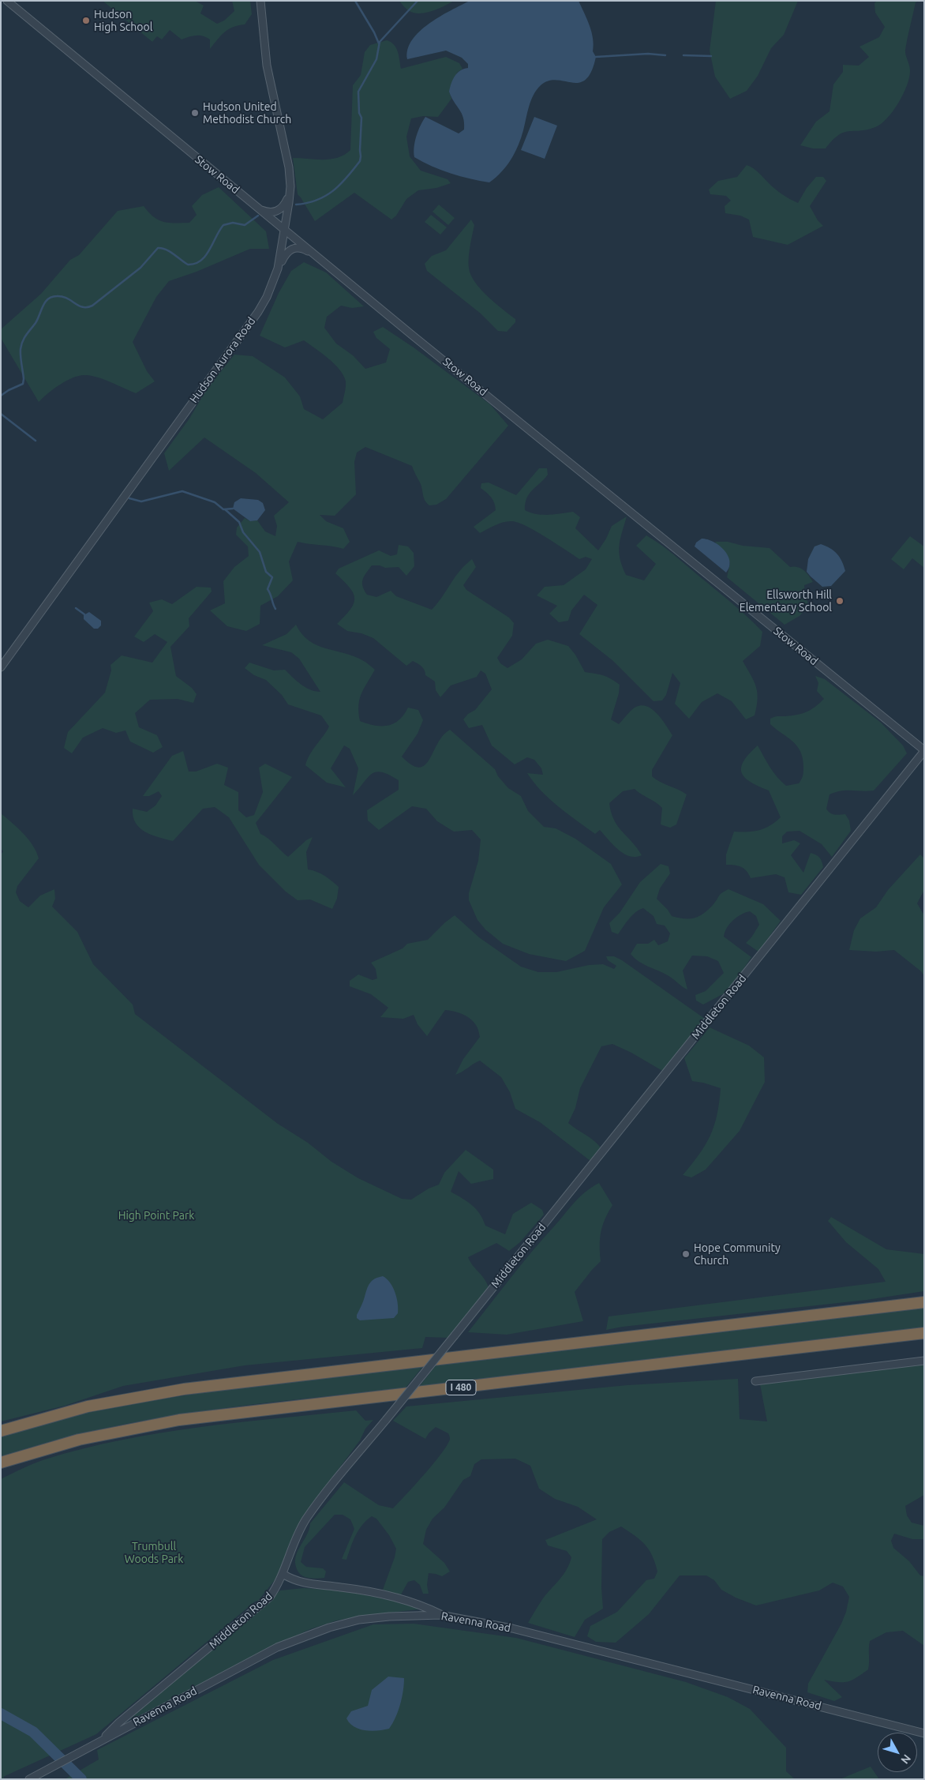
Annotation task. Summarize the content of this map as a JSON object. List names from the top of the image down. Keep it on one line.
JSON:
{"streets":{"highway":["I 480"],"street":["Stow Road","Hudson Aurora Road","Middleton Road","Ravenna Road"]},"crossings":[["Stow Road","Hudson Aurora Road"],["Stow Road","Middleton Road"],["Middleton Road","Ravenna Road"]],"parks":["High Point Park","Trumbull Woods Park"],"places":["Hudson High School","Hudson United Methodist Church","Ellsworth Hill Elementary School","Hope Community Church"],"north":"bottom right"}
